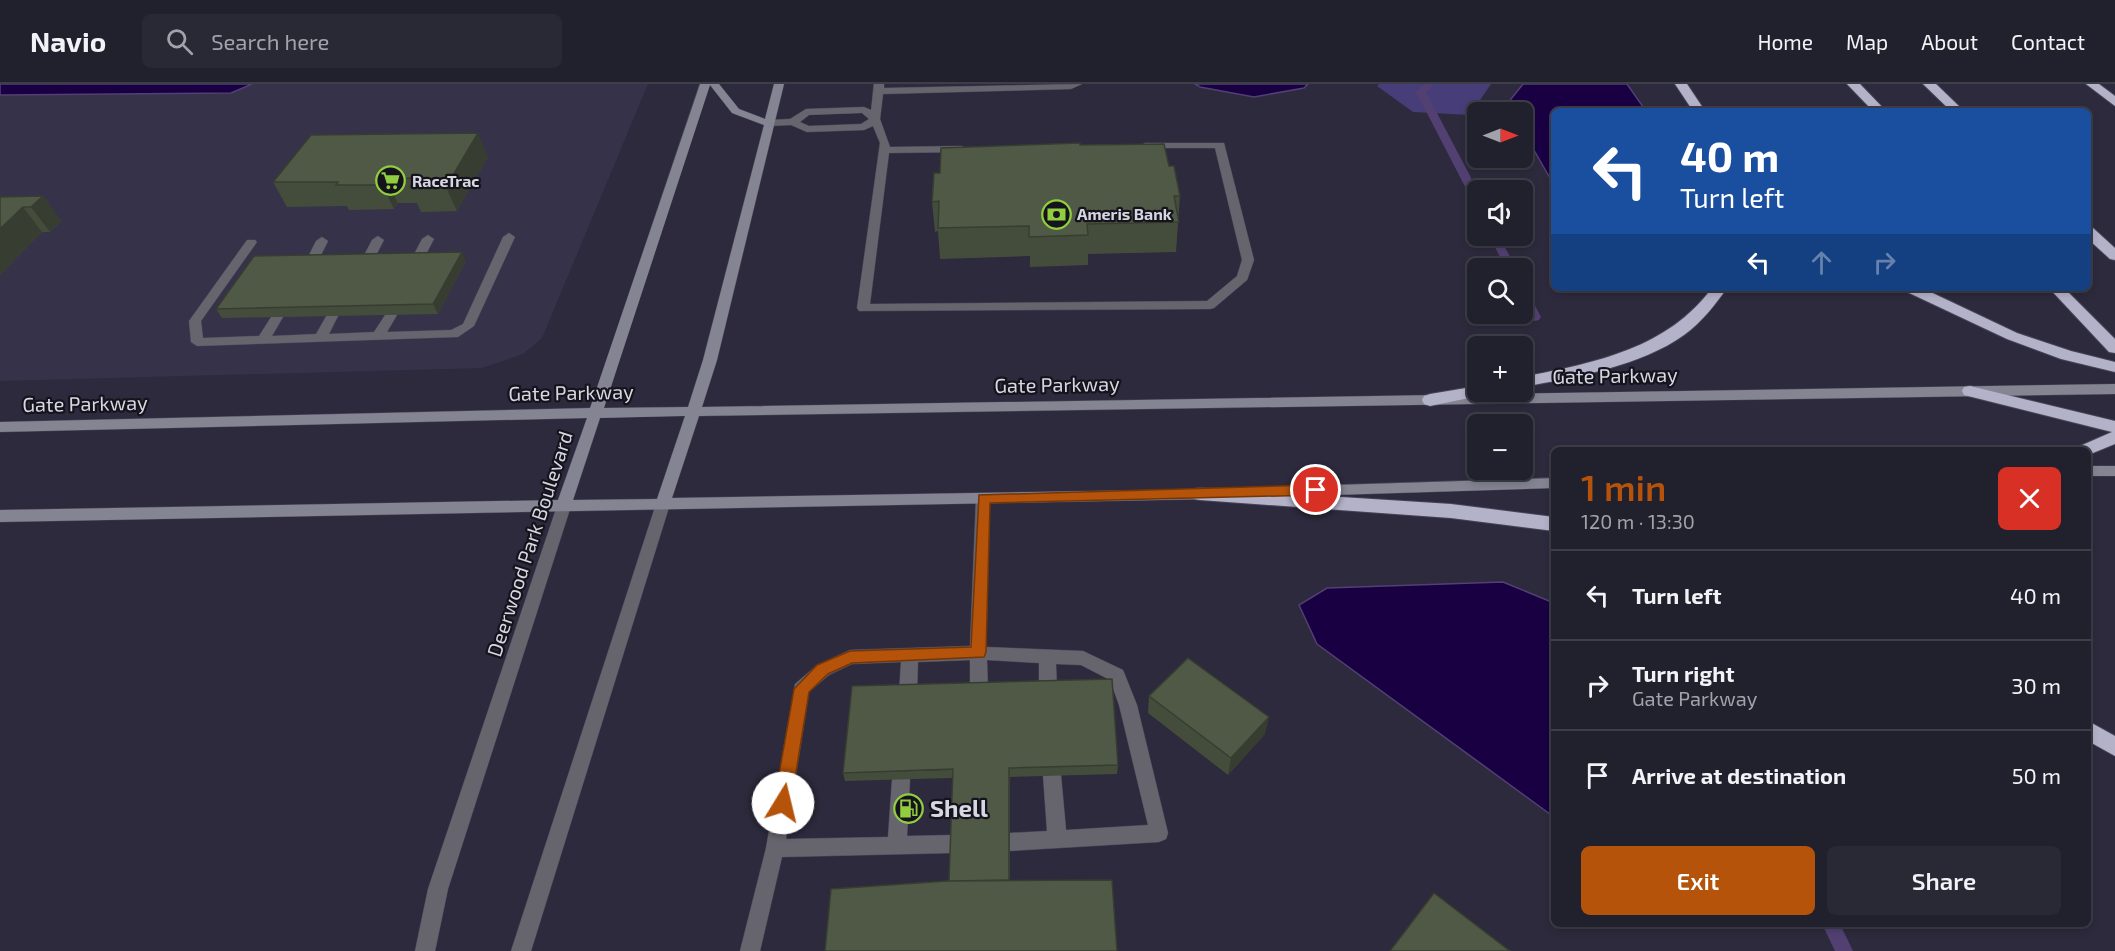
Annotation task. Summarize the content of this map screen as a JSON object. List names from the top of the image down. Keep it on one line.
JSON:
{"streets":{"main road":["Gate Parkway","Deerwood Park Boulevard"]},"crossings":[["Gate Parkway","Deerwood Park Boulevard"]],"places":{"supermarket":["RaceTrac"],"bank":["Ameris Bank"],"fuel station":["Shell"]},"north":"right","page":{"header":"Navio","search":"Search here","nav":["Home","Map","About","Contact"],"map_buttons":["+","−"],"turn":["40 m","Turn left"],"heading":["1 min","120 m · 13:30"],"list":[{"name":"Turn left","value":"40 m"},{"name":"Turn right","note":"Gate Parkway","value":"30 m"},{"name":"Arrive at destination","value":"50 m"}],"buttons":["Exit","Share"]}}
